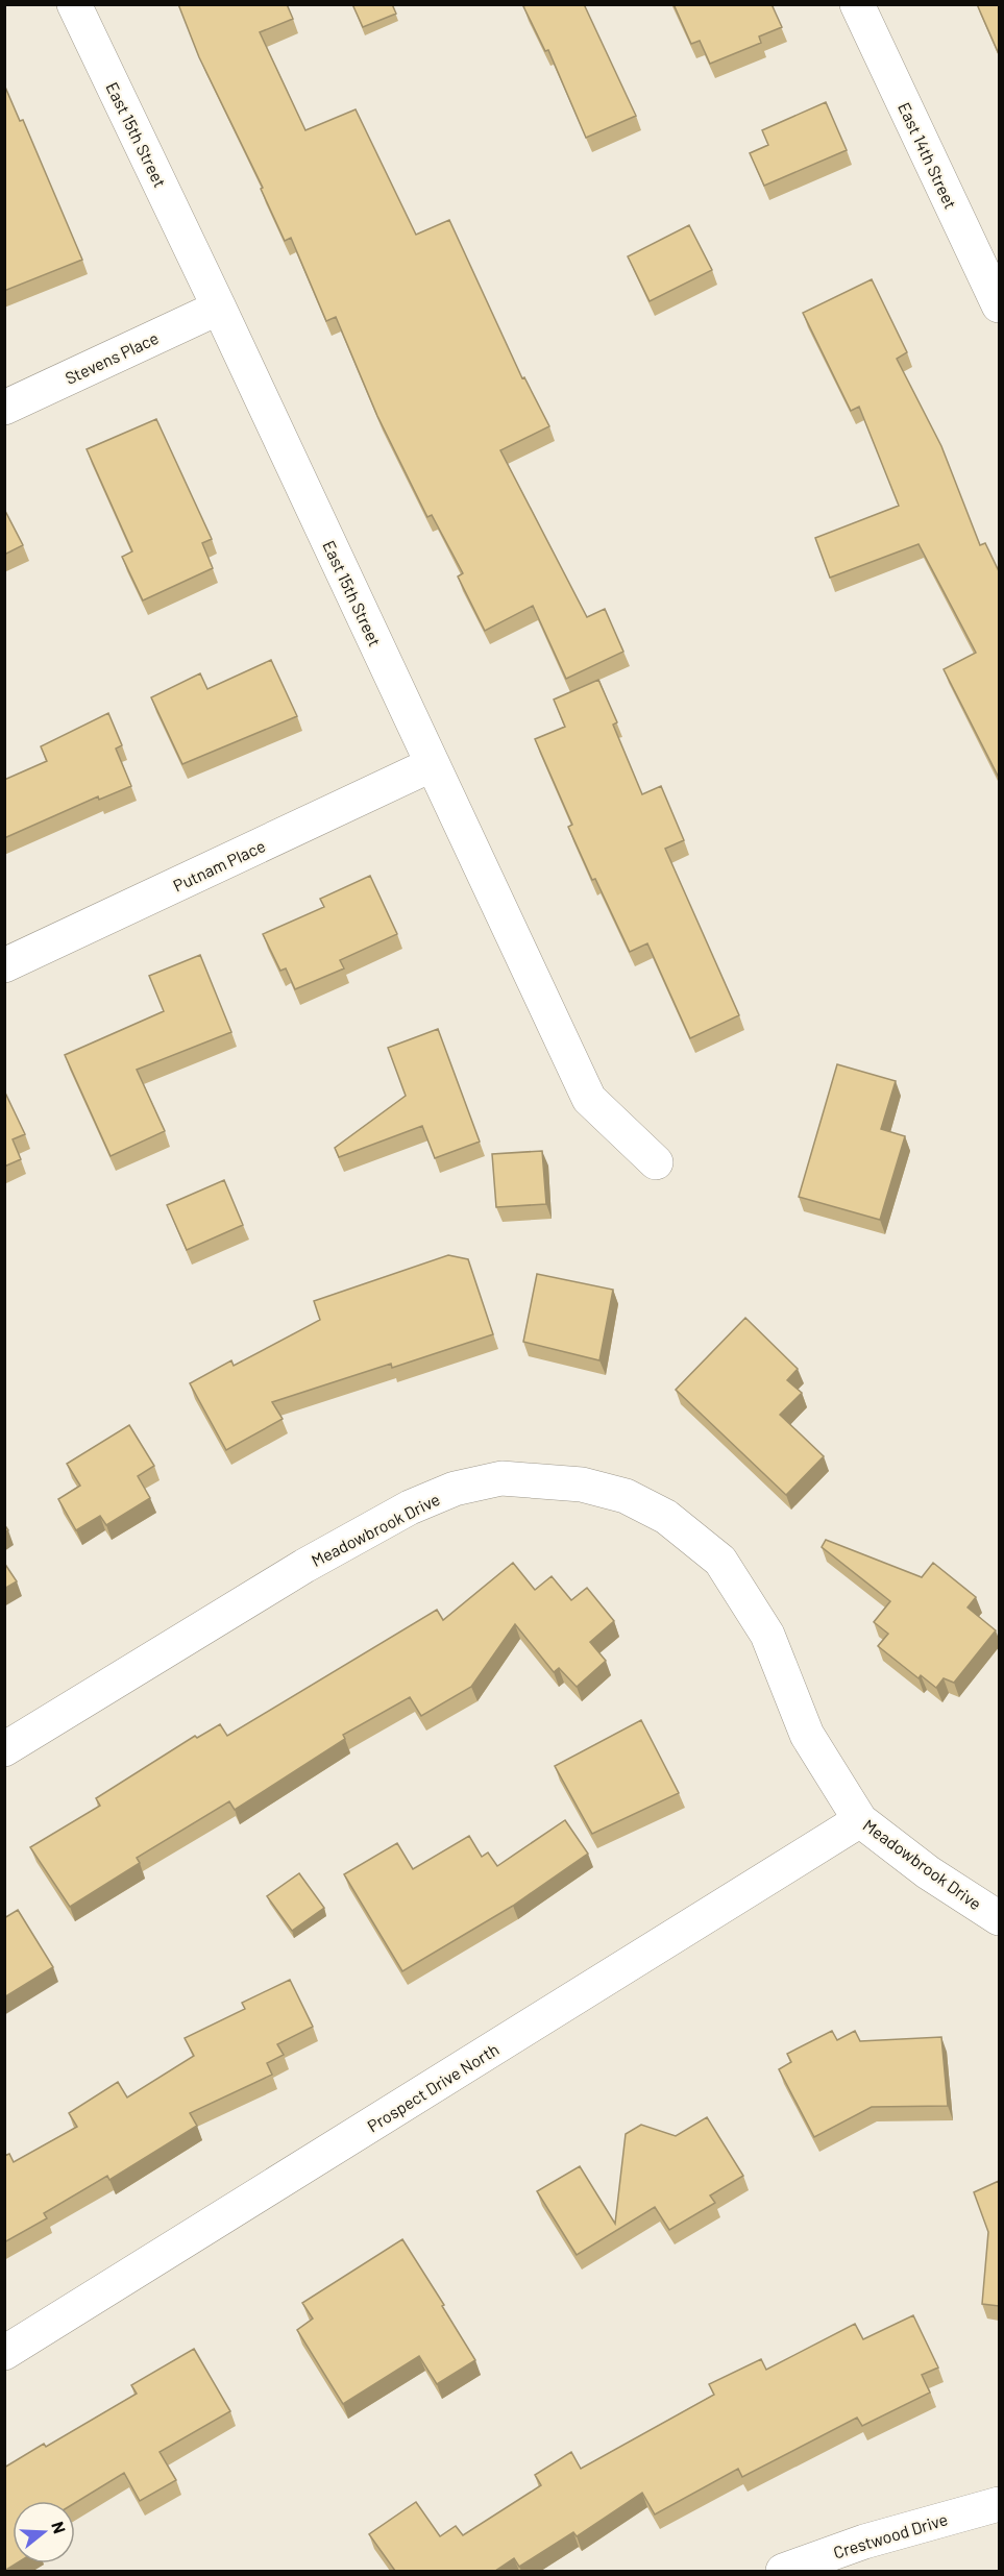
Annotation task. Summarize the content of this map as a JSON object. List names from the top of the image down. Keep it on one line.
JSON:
{"streets":{"street":["East 15th Street","East 14th Street","Stevens Place","Putnam Place","Meadowbrook Drive","Prospect Drive North","Crestwood Drive"]},"crossings":[["East 15th Street","Stevens Place"],["East 15th Street","Putnam Place"],["Meadowbrook Drive","Prospect Drive North"]],"north":"right"}
